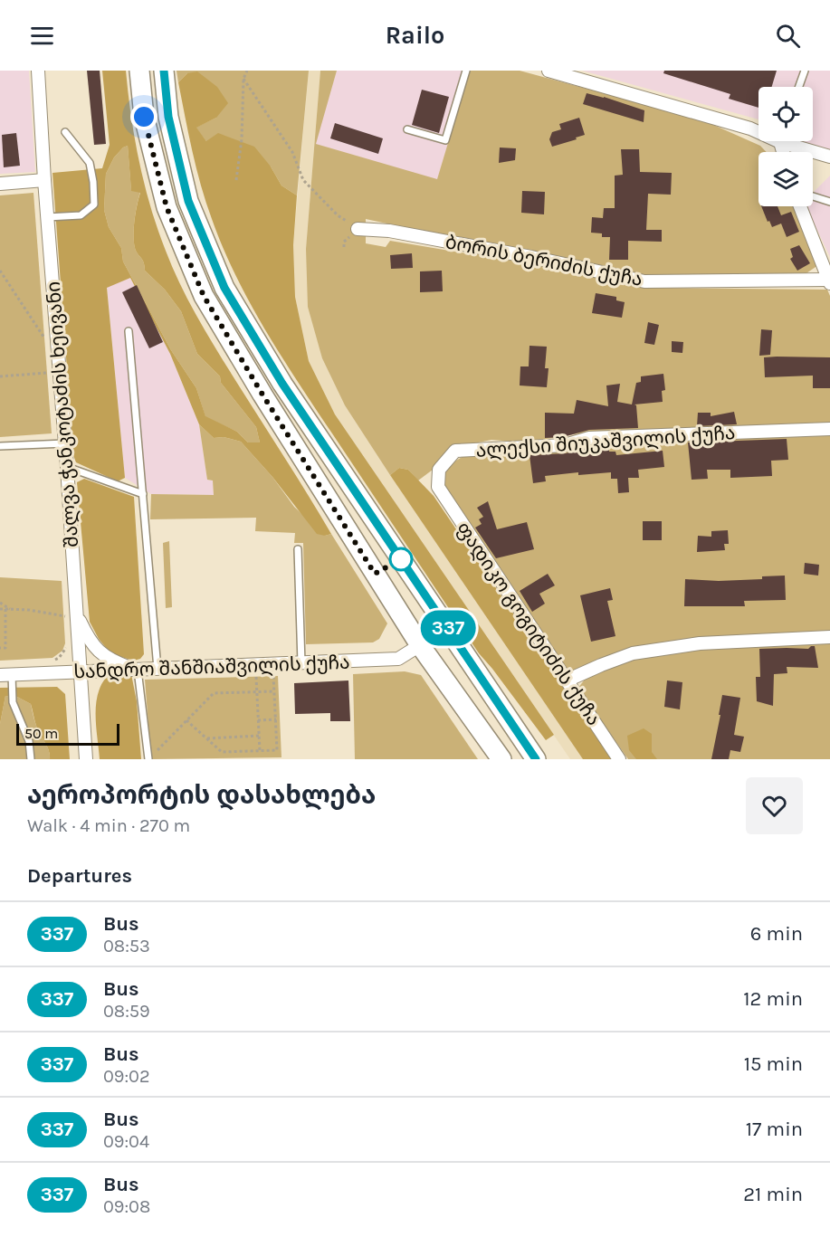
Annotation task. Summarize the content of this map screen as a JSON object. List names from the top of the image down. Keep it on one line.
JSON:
{"streets":{"street":["ბორის ბერიძის ქუჩა","შალვა ჭანკოტაძის ხეივანი","ალექსი შიუკაშვილის ქუჩა","ფადიკო გოგიტიძის ქუჩა","სანდრო შანშიაშვილის ქუჩა"]},"crossings":[["შალვა ჭანკოტაძის ხეივანი","სანდრო შანშიაშვილის ქუჩა"],["ალექსი შიუკაშვილის ქუჩა","ფადიკო გოგიტიძის ქუჩა"]],"lines":["bus line 337"],"scale_bar":"50 m","page":{"header":"Railo","on_map":"337","scale":"50 m","heading":[["აეროპორტის დასახლება","Walk · 4 min · 270 m"],"Departures"],"list":[{"mark":"337","name":"Bus","note":"08:53","value":"6 min"},{"mark":"337","name":"Bus","note":"08:59","value":"12 min"},{"mark":"337","name":"Bus","note":"09:02","value":"15 min"},{"mark":"337","name":"Bus","note":"09:04","value":"17 min"},{"mark":"337","name":"Bus","note":"09:08","value":"21 min"}]}}
